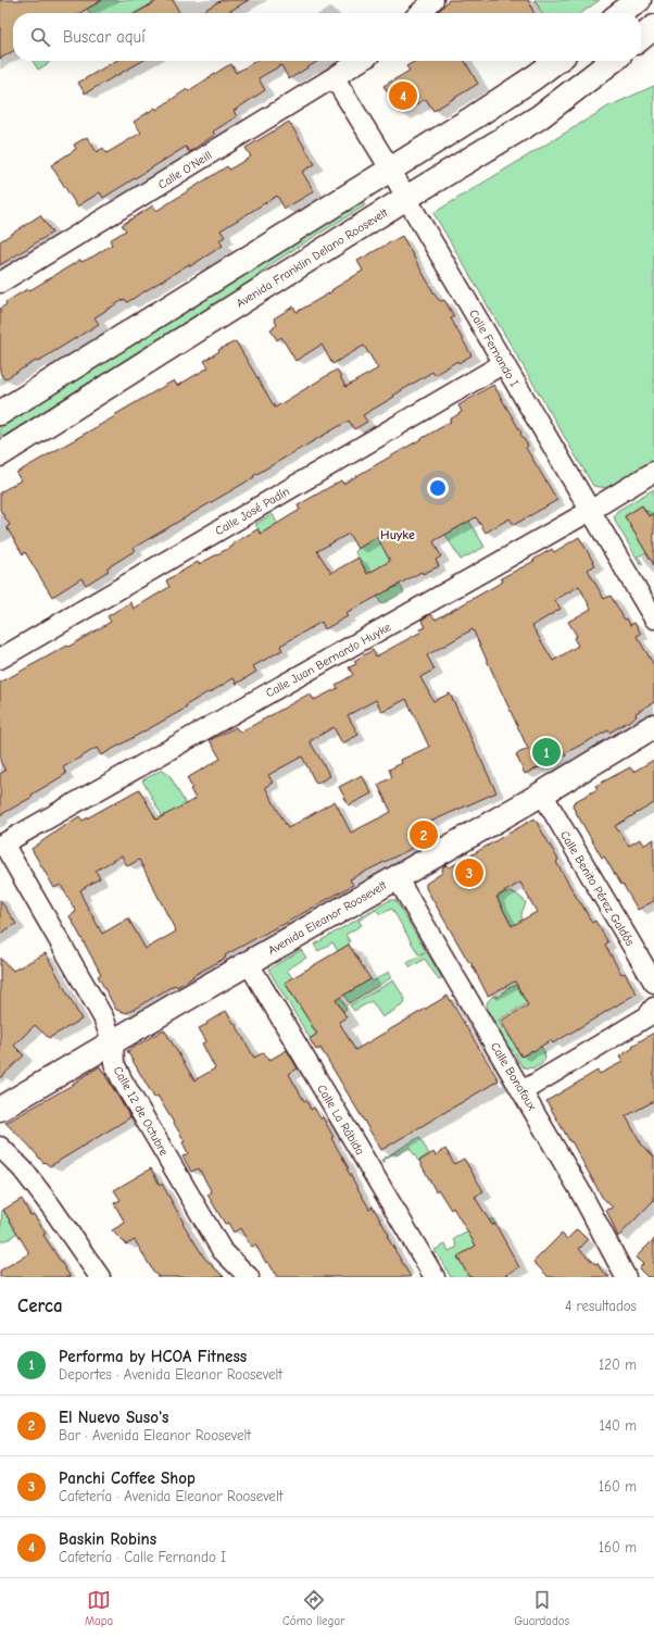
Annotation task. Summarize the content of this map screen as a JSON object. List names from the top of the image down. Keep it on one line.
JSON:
{"streets":{"main road":["Avenida Franklin Delano Roosevelt","Avenida Eleanor Roosevelt"],"street":["Calle O'Neill","Calle Fernando I","Calle José Padín","Calle Juan Bernardo Huyke","Calle Benito Pérez Galdós","Calle Bonafoux","Calle 12 de Octubre","Calle La Rábida"]},"crossings":[["Calle O'Neill","Calle Fernando I"],["Avenida Franklin Delano Roosevelt","Calle Fernando I"],["Calle Fernando I","Calle José Padín"],["Calle Fernando I","Calle Juan Bernardo Huyke"],["Calle Juan Bernardo Huyke","Calle 12 de Octubre"],["Calle Benito Pérez Galdós","Avenida Eleanor Roosevelt"],["Avenida Eleanor Roosevelt","Calle Bonafoux"],["Avenida Eleanor Roosevelt","Calle 12 de Octubre"],["Avenida Eleanor Roosevelt","Calle La Rábida"]],"districts":["Huyke"],"page":{"search":"Buscar aquí","pins":["4","1","2","3"],"heading":["Cerca","4 resultados"],"list":[{"mark":"1","name":"Performa by HCOA Fitness","note":"Deportes · Avenida Eleanor Roosevelt","value":"120 m"},{"mark":"2","name":"El Nuevo Suso's","note":"Bar · Avenida Eleanor Roosevelt","value":"140 m"},{"mark":"3","name":"Panchi Coffee Shop","note":"Cafetería · Avenida Eleanor Roosevelt","value":"160 m"},{"mark":"4","name":"Baskin Robins","note":"Cafetería · Calle Fernando I","value":"160 m"}],"nav":["Mapa","Cómo llegar","Guardados"]}}
